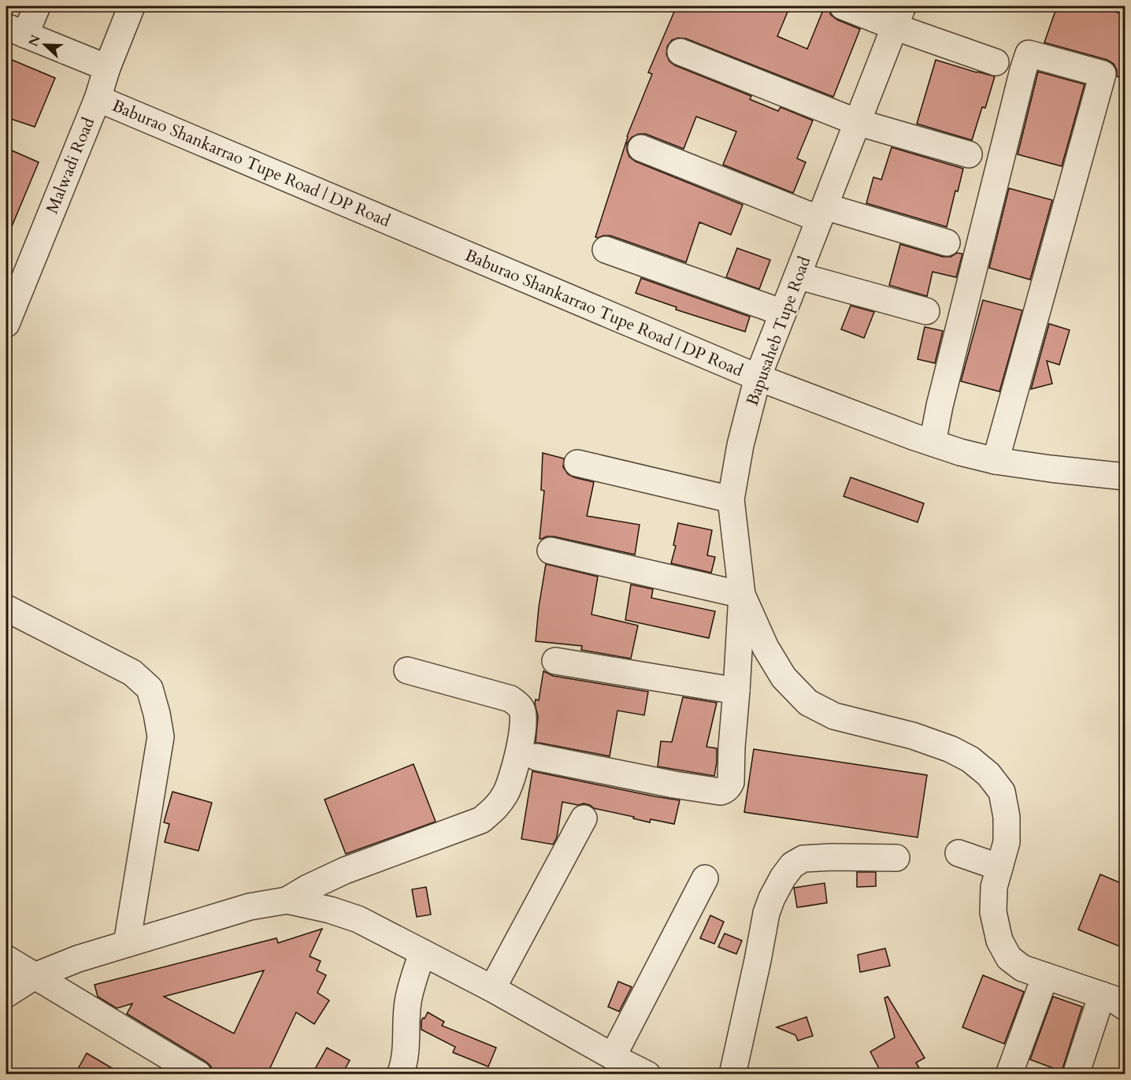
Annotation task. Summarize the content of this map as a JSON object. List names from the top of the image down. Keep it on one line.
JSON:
{"streets":{"street":["Baburao Shankarrao Tupe Road | DP Road","Malwadi Road","Bapusaheb Tupe Road"]},"crossings":[["Baburao Shankarrao Tupe Road | DP Road","Malwadi Road"],["Baburao Shankarrao Tupe Road | DP Road","Bapusaheb Tupe Road"]],"north":"left"}
